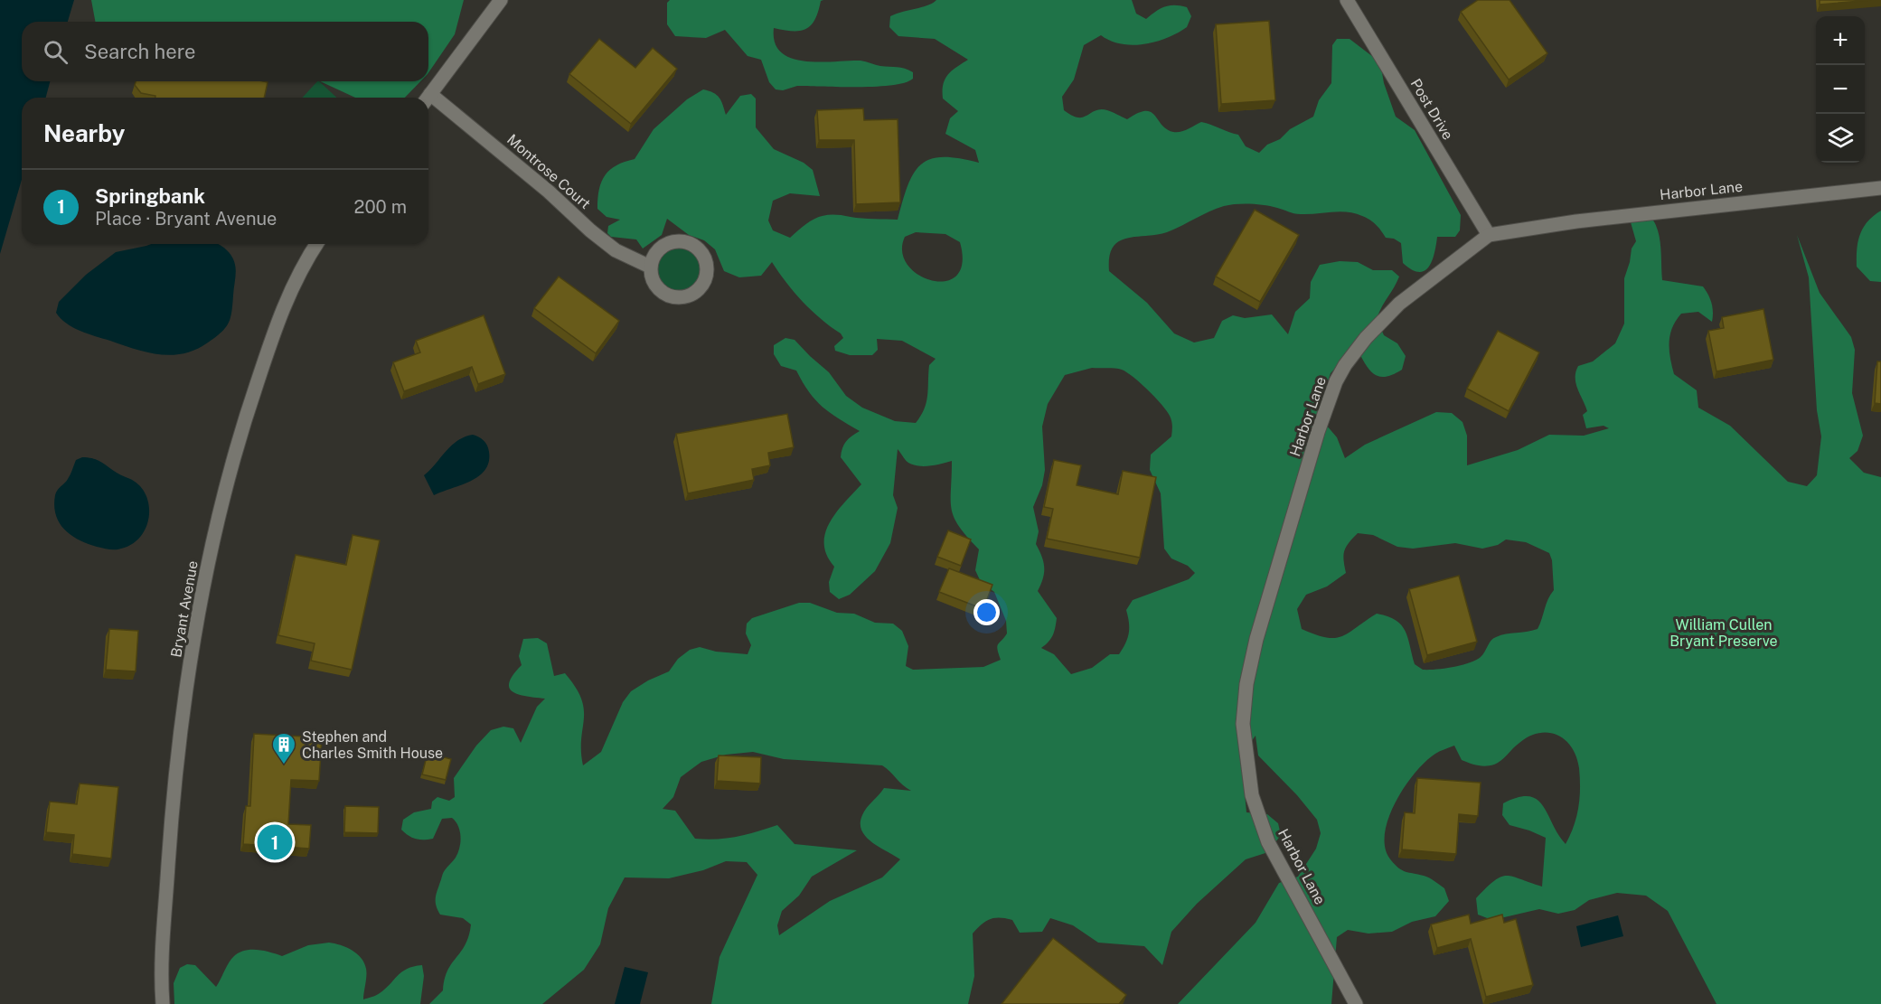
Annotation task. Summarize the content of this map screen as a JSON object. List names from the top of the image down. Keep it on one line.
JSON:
{"streets":{"street":["Post Drive","Montrose Court","Harbor Lane","Bryant Avenue"]},"crossings":[["Post Drive","Harbor Lane"]],"parks":["William Cullen Bryant Preserve"],"places":{"building":["Stephen and Charles Smith House"]},"page":{"map_buttons":["+","−"],"search":"Search here","heading":"Nearby","list":[{"mark":"1","name":"Springbank","note":"Place · Bryant Avenue","value":"200 m"}],"pins":"1"}}
